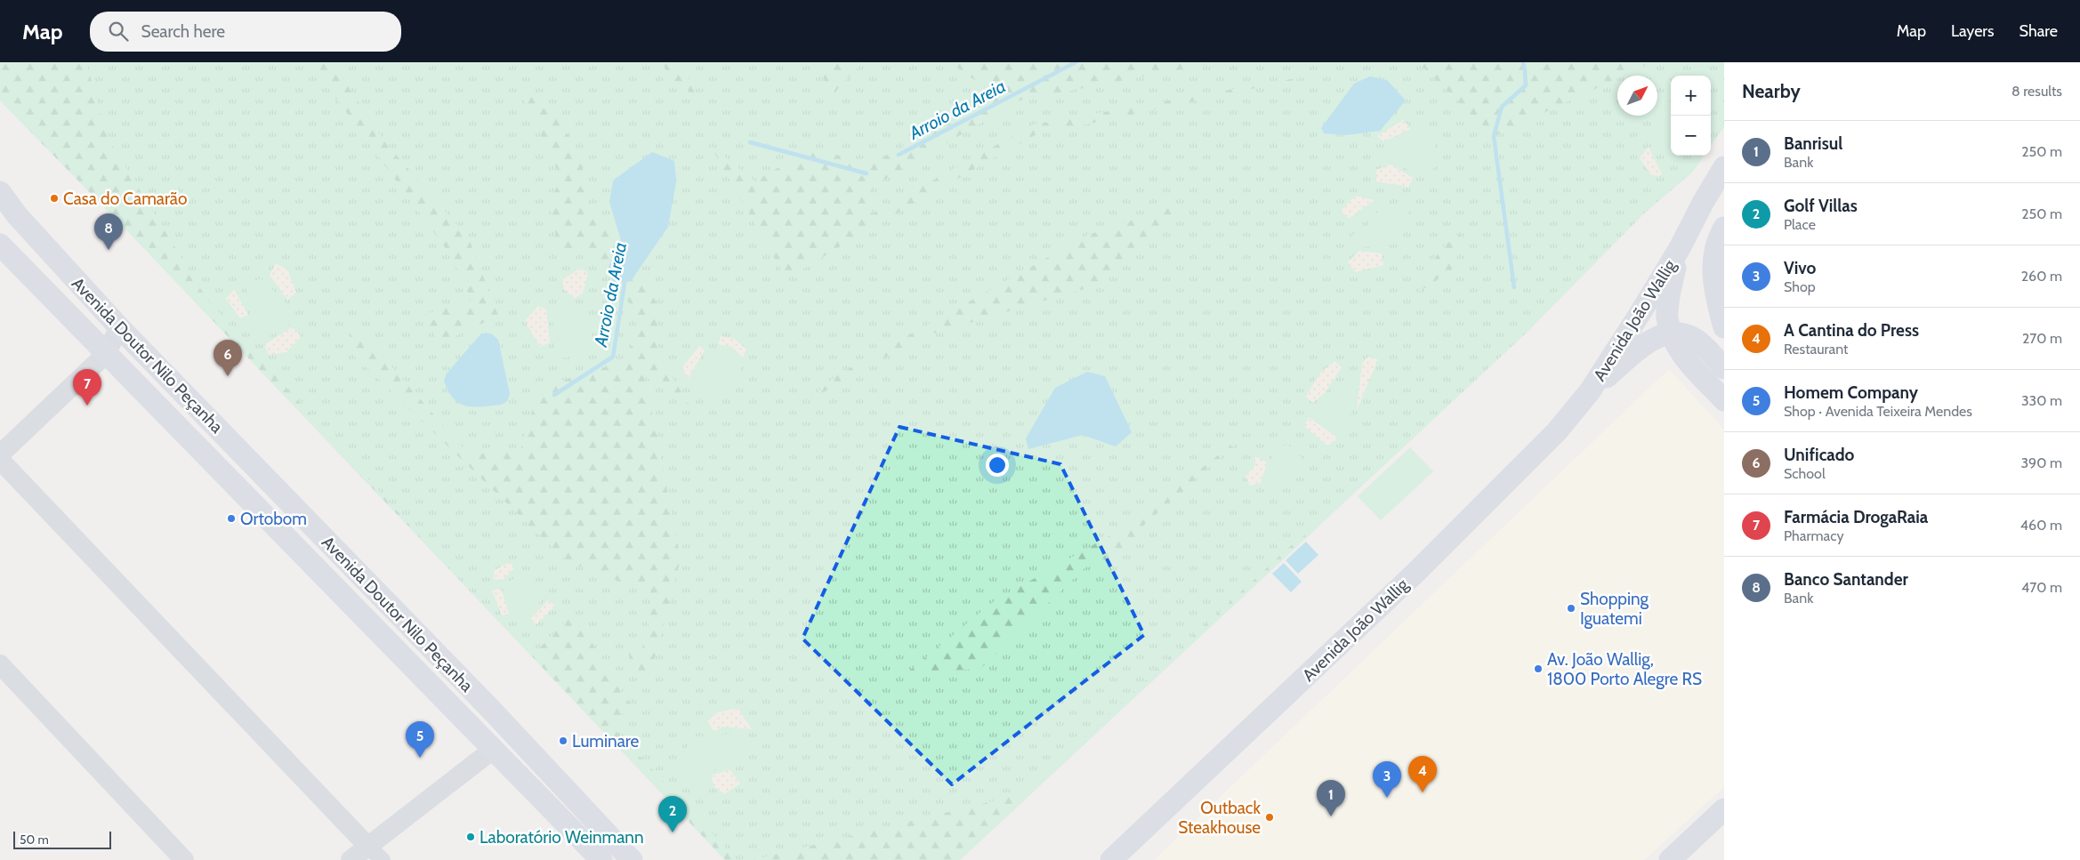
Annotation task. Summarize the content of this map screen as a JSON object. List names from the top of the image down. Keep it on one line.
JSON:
{"streets":{"main road":["Avenida João Wallig","Avenida Doutor Nilo Peçanha"]},"water":["Arroio da Areia"],"places":["Casa do Camarão","Ortobom","Shopping Iguatemi","Av. João Wallig, 1800 Porto Alegre RS","Luminare","Outback Steakhouse","Laboratório Weinmann"],"scale_bar":"50 m","north":"top right","page":{"header":"Map","search":"Search here","nav":["Map","Layers","Share"],"heading":["Nearby","8 results"],"map_buttons":["+","−"],"list":[{"mark":"1","name":"Banrisul","note":"Bank","value":"250 m"},{"mark":"2","name":"Golf Villas","note":"Place","value":"250 m"},{"mark":"3","name":"Vivo","note":"Shop","value":"260 m"},{"mark":"4","name":"A Cantina do Press","note":"Restaurant","value":"270 m"},{"mark":"5","name":"Homem Company","note":"Shop · Avenida Teixeira Mendes","value":"330 m"},{"mark":"6","name":"Unificado","note":"School","value":"390 m"},{"mark":"7","name":"Farmácia DrogaRaia","note":"Pharmacy","value":"460 m"},{"mark":"8","name":"Banco Santander","note":"Bank","value":"470 m"}],"pins":["8","6","7","5","4","3","1","2"],"scale":"50 m"}}
